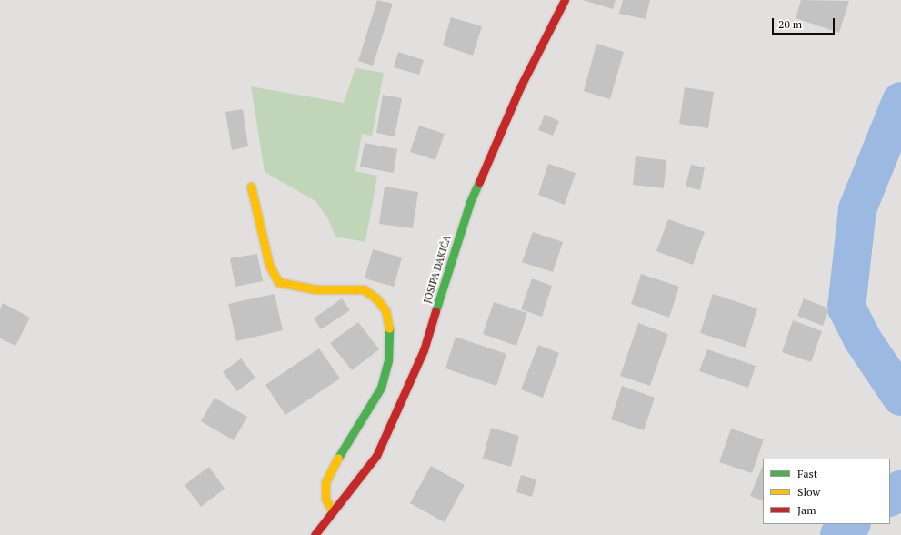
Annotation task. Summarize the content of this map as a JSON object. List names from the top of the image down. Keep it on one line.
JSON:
{"streets":{"main road":["JOSIPA DAKIĆA"]},"legend":["Fast","Slow","Jam"],"scale_bar":"20 m"}
